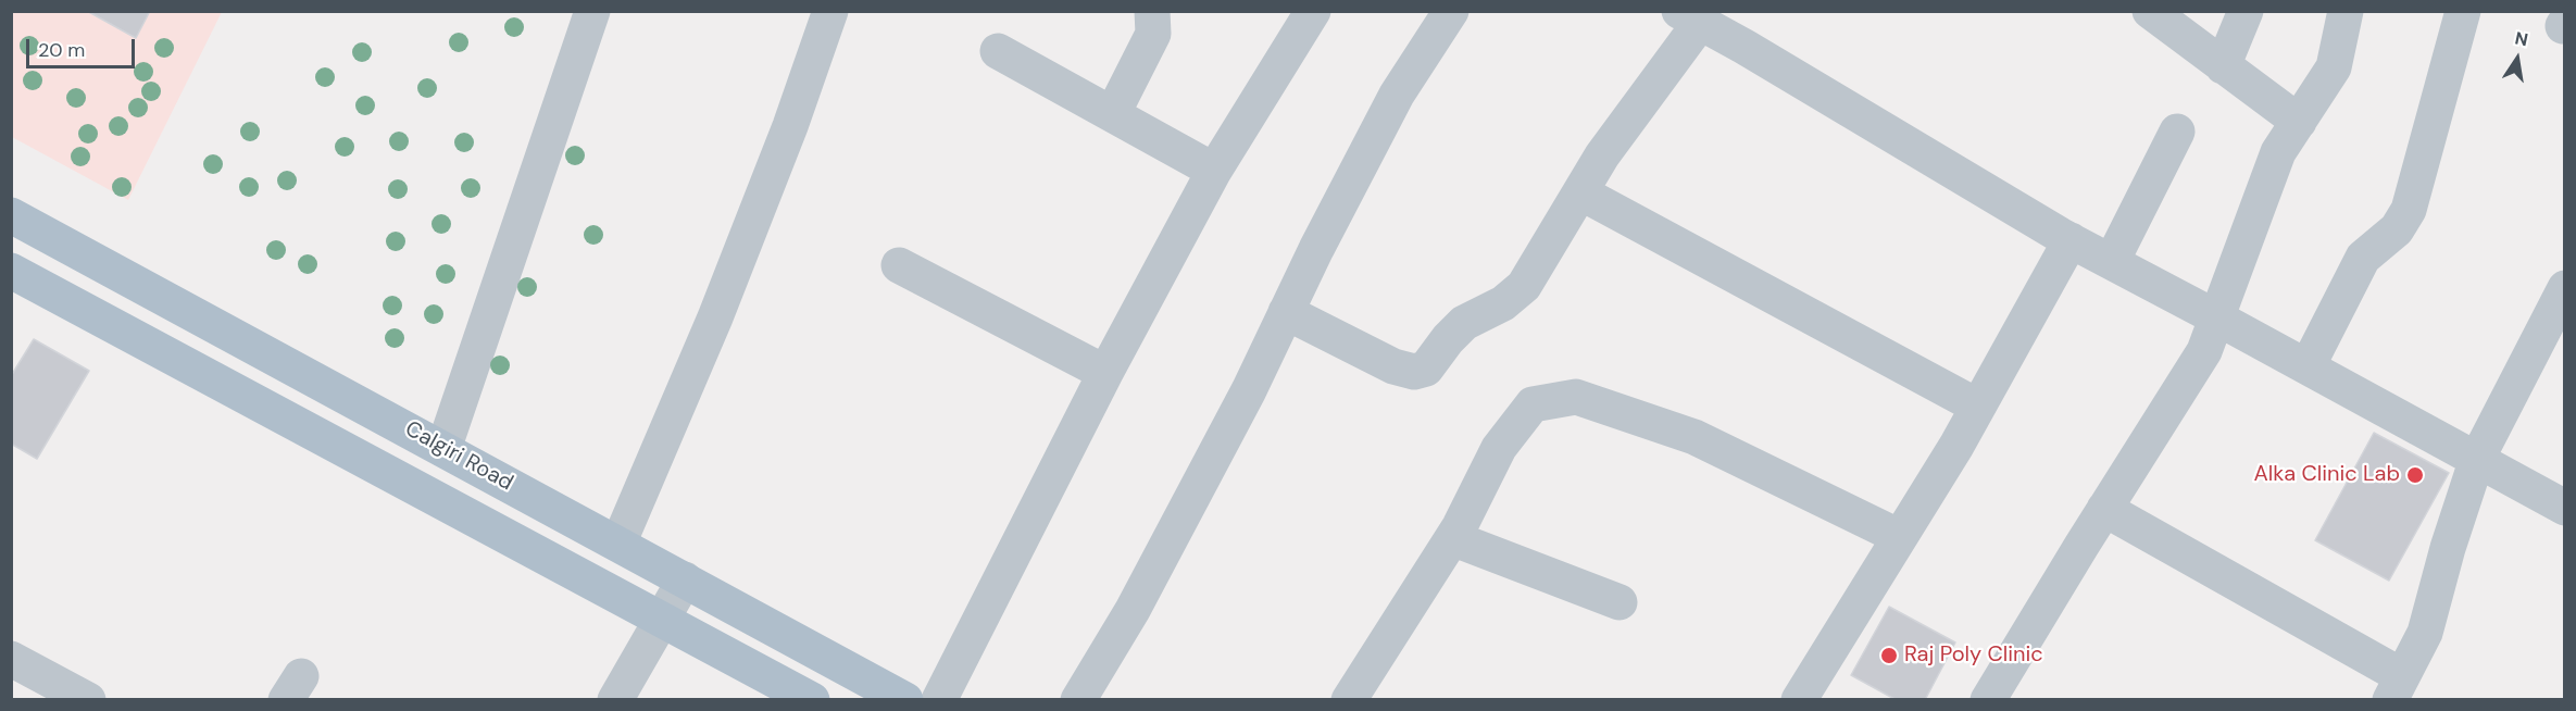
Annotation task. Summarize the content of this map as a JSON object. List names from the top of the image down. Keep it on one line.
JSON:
{"streets":{"main road":["Calgiri Road"]},"places":["Alka Clinic Lab","Raj Poly Clinic"],"scale_bar":"20 m","north":"top"}
